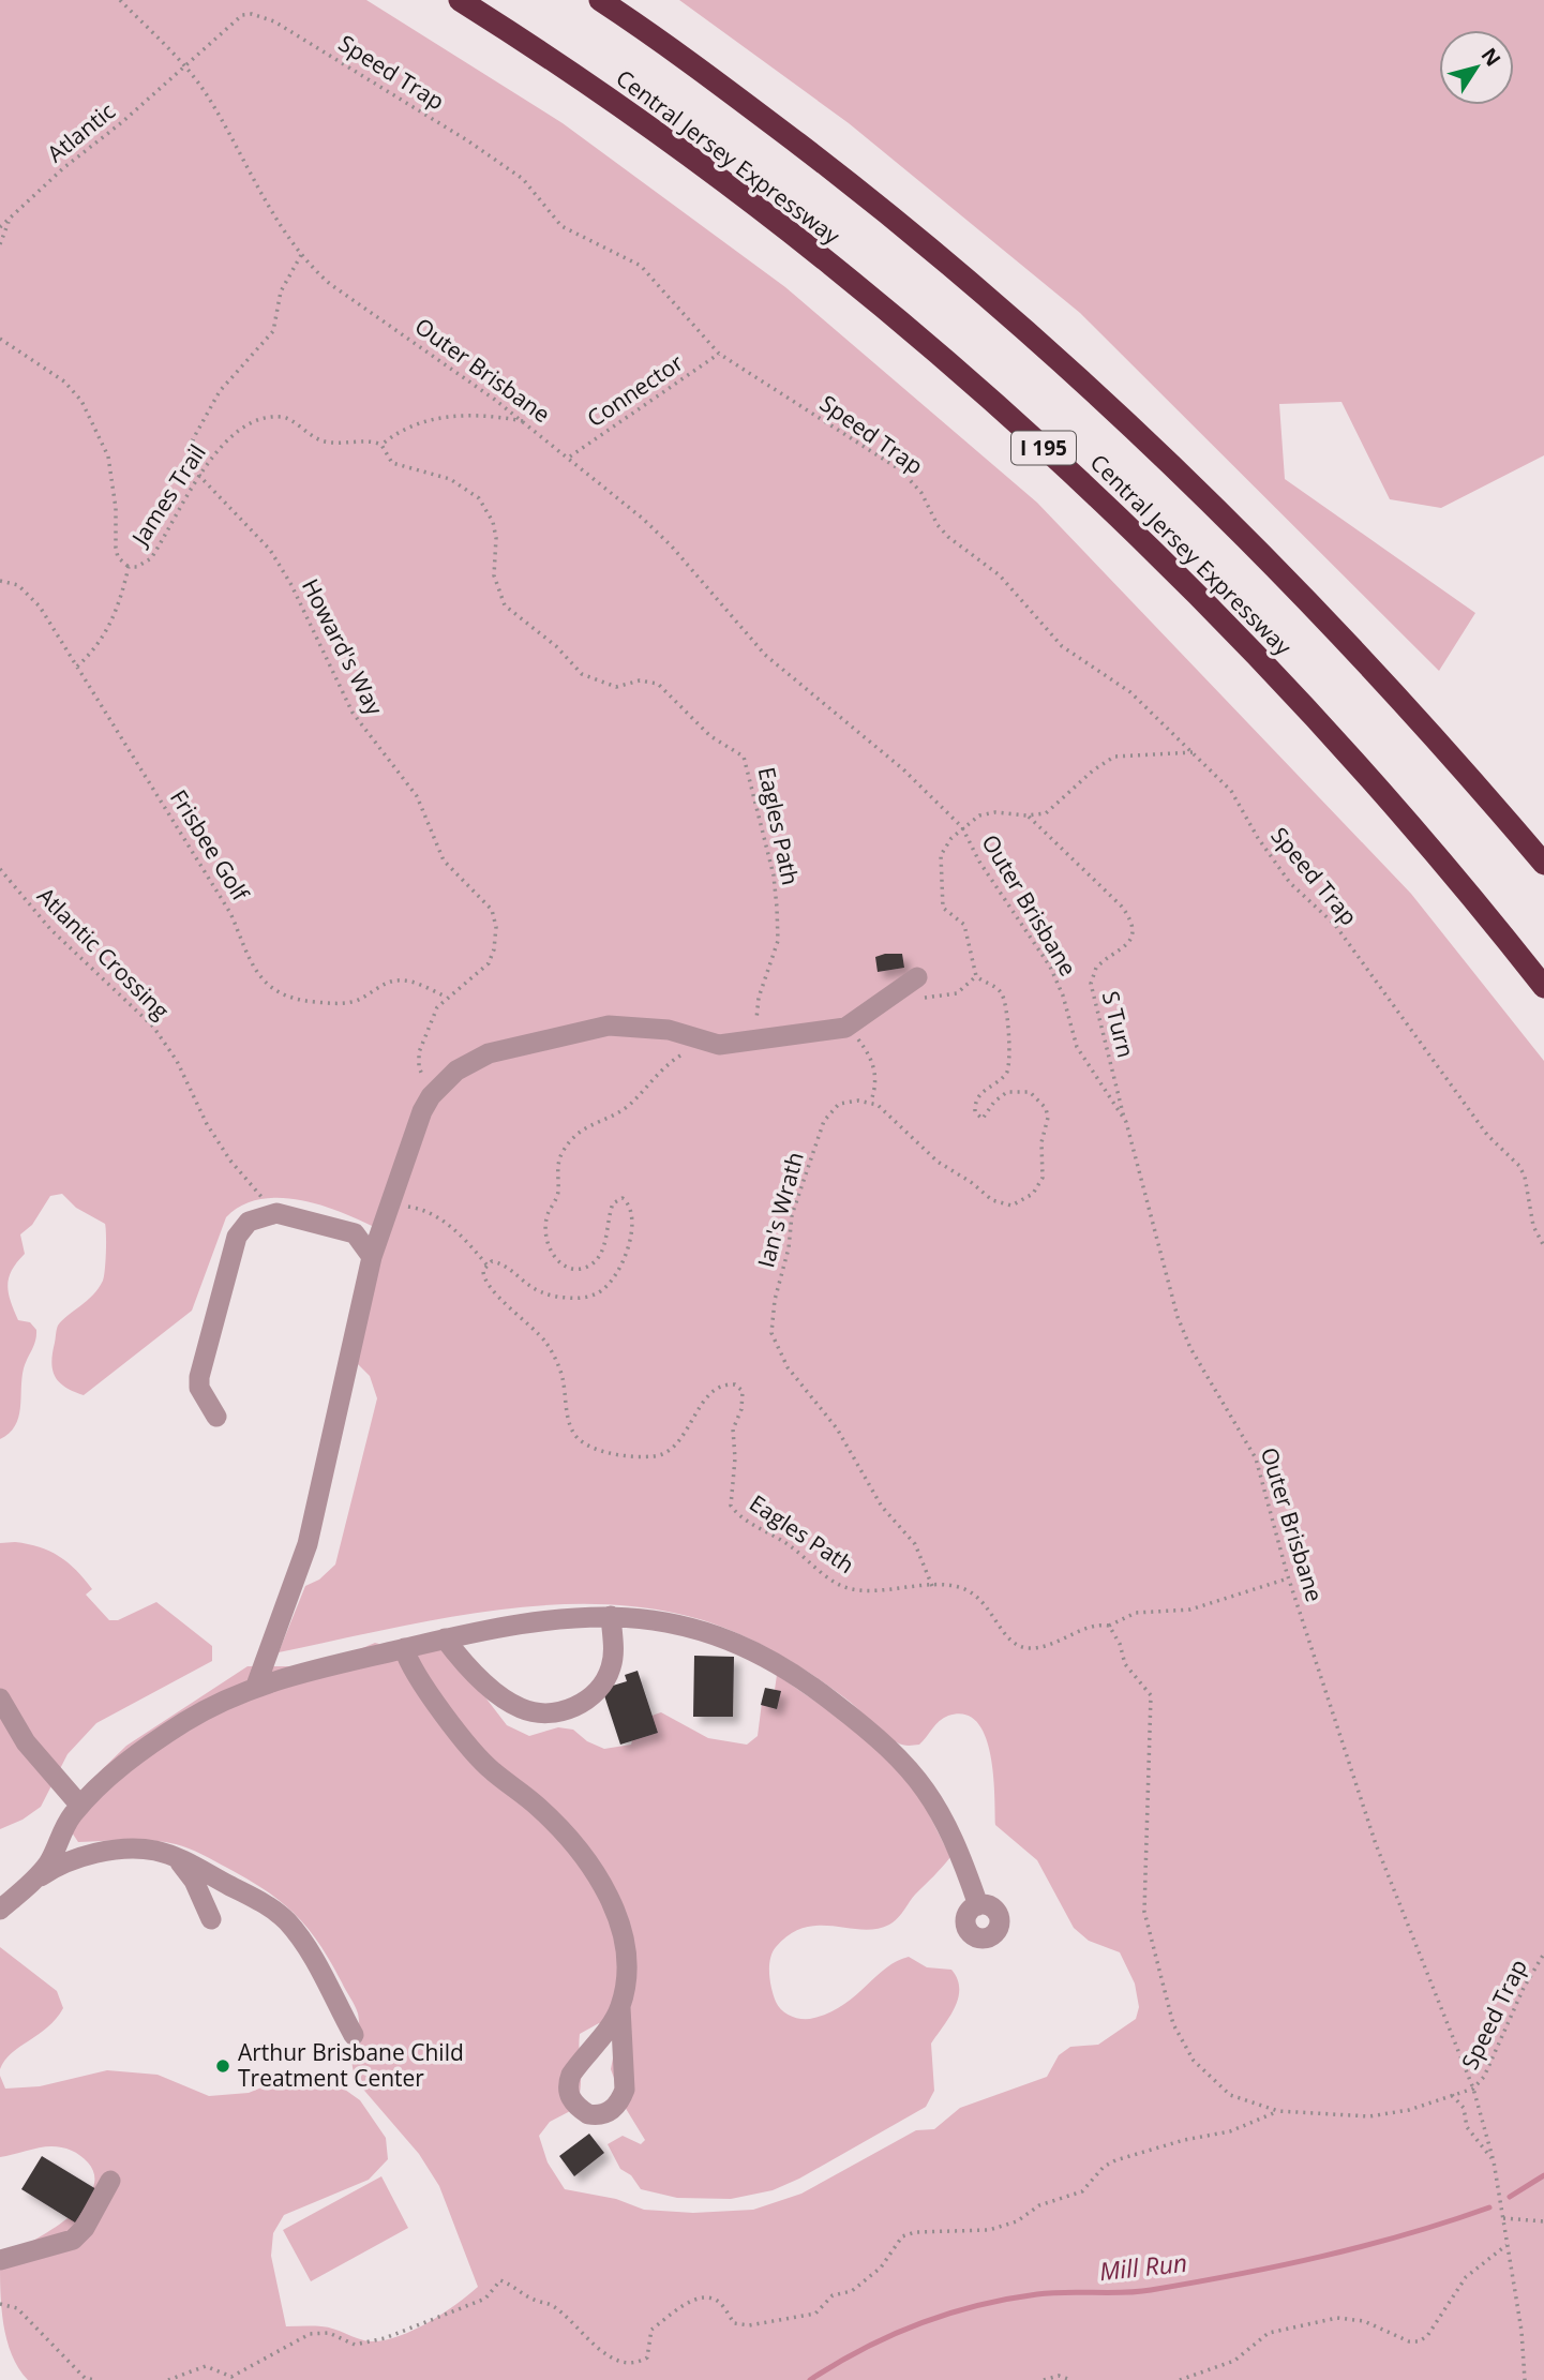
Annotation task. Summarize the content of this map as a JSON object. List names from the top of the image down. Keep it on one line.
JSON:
{"streets":{"highway":["Central Jersey Expressway","I 195"],"path":["Speed Trap","Atlantic","Outer Brisbane","Connector","James Trail","Howard's Way","Eagles Path","Frisbee Golf","Atlantic Crossing","S Turn","Ian's Wrath"]},"crossings":[["Speed Trap","Atlantic"],["Speed Trap","Outer Brisbane"],["Speed Trap","Connector"],["Atlantic","Outer Brisbane"],["Outer Brisbane","Connector"],["Outer Brisbane","S Turn"],["James Trail","Howard's Way"],["James Trail","Eagles Path"],["James Trail","Frisbee Golf"],["Howard's Way","Frisbee Golf"],["Eagles Path","Ian's Wrath"]],"water":["Mill Run"],"places":["Arthur Brisbane Child Treatment Center"],"north":"top right"}
